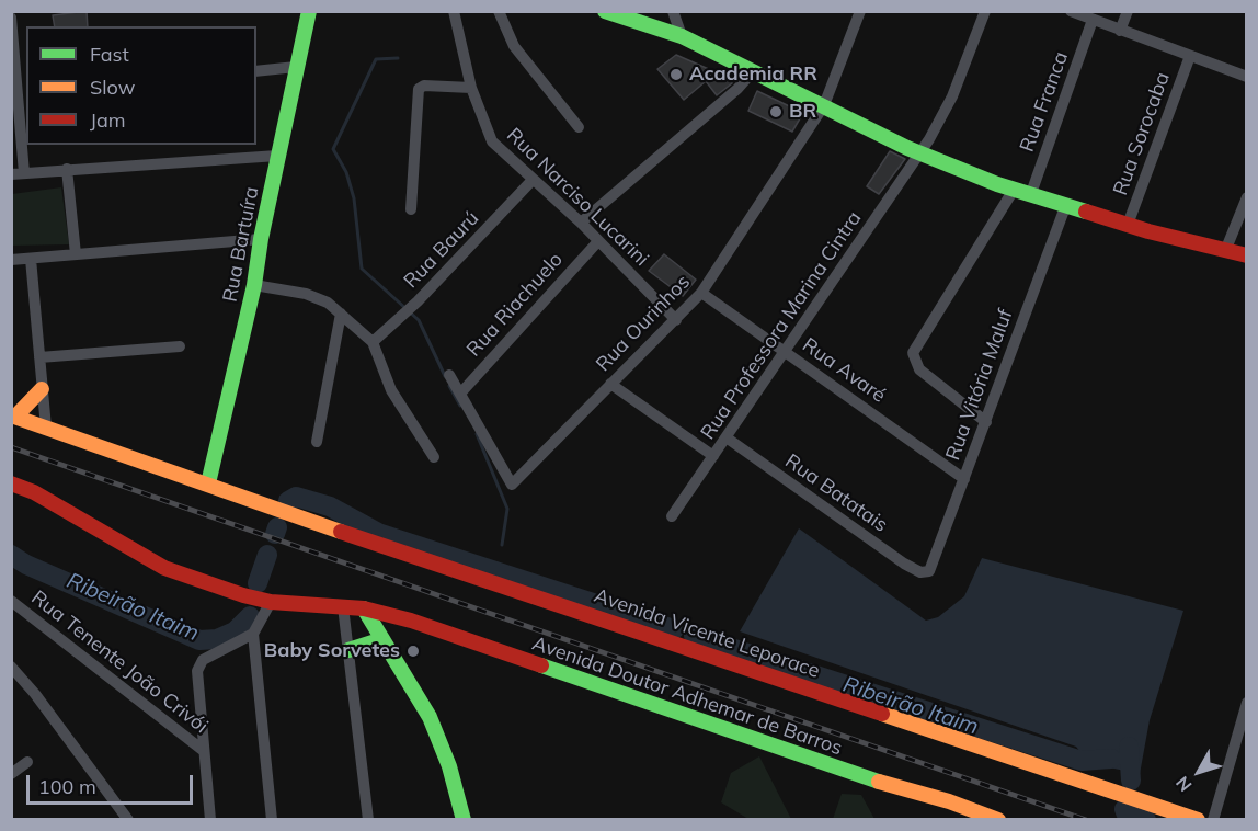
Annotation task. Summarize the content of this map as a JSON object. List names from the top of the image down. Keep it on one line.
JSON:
{"streets":{"main road":["Rua Bartuíra","Avenida Vicente Leporace","Avenida Doutor Adhemar de Barros"],"street":["Rua Franca","Rua Sorocaba","Rua Narciso Lucarini","Rua Baurú","Rua Riachuelo","Rua Ourinhos","Rua Professora Marina Cintra","Rua Avaré","Rua Vitória Maluf","Rua Batatais","Rua Tenente João Crivói"]},"crossings":[["Rua Narciso Lucarini","Rua Baurú"],["Rua Narciso Lucarini","Rua Riachuelo"],["Rua Narciso Lucarini","Rua Ourinhos"],["Rua Bartuíra","Avenida Vicente Leporace"],["Rua Riachuelo","Rua Ourinhos"],["Rua Ourinhos","Rua Avaré"],["Rua Professora Marina Cintra","Rua Avaré"],["Rua Professora Marina Cintra","Rua Batatais"],["Rua Avaré","Rua Vitória Maluf"],["Rua Vitória Maluf","Rua Batatais"]],"water":["Ribeirão Itaim"],"places":["Academia RR","BR","Baby Sorvetes"],"legend":["Fast","Slow","Jam"],"scale_bar":"100 m","north":"bottom left"}
